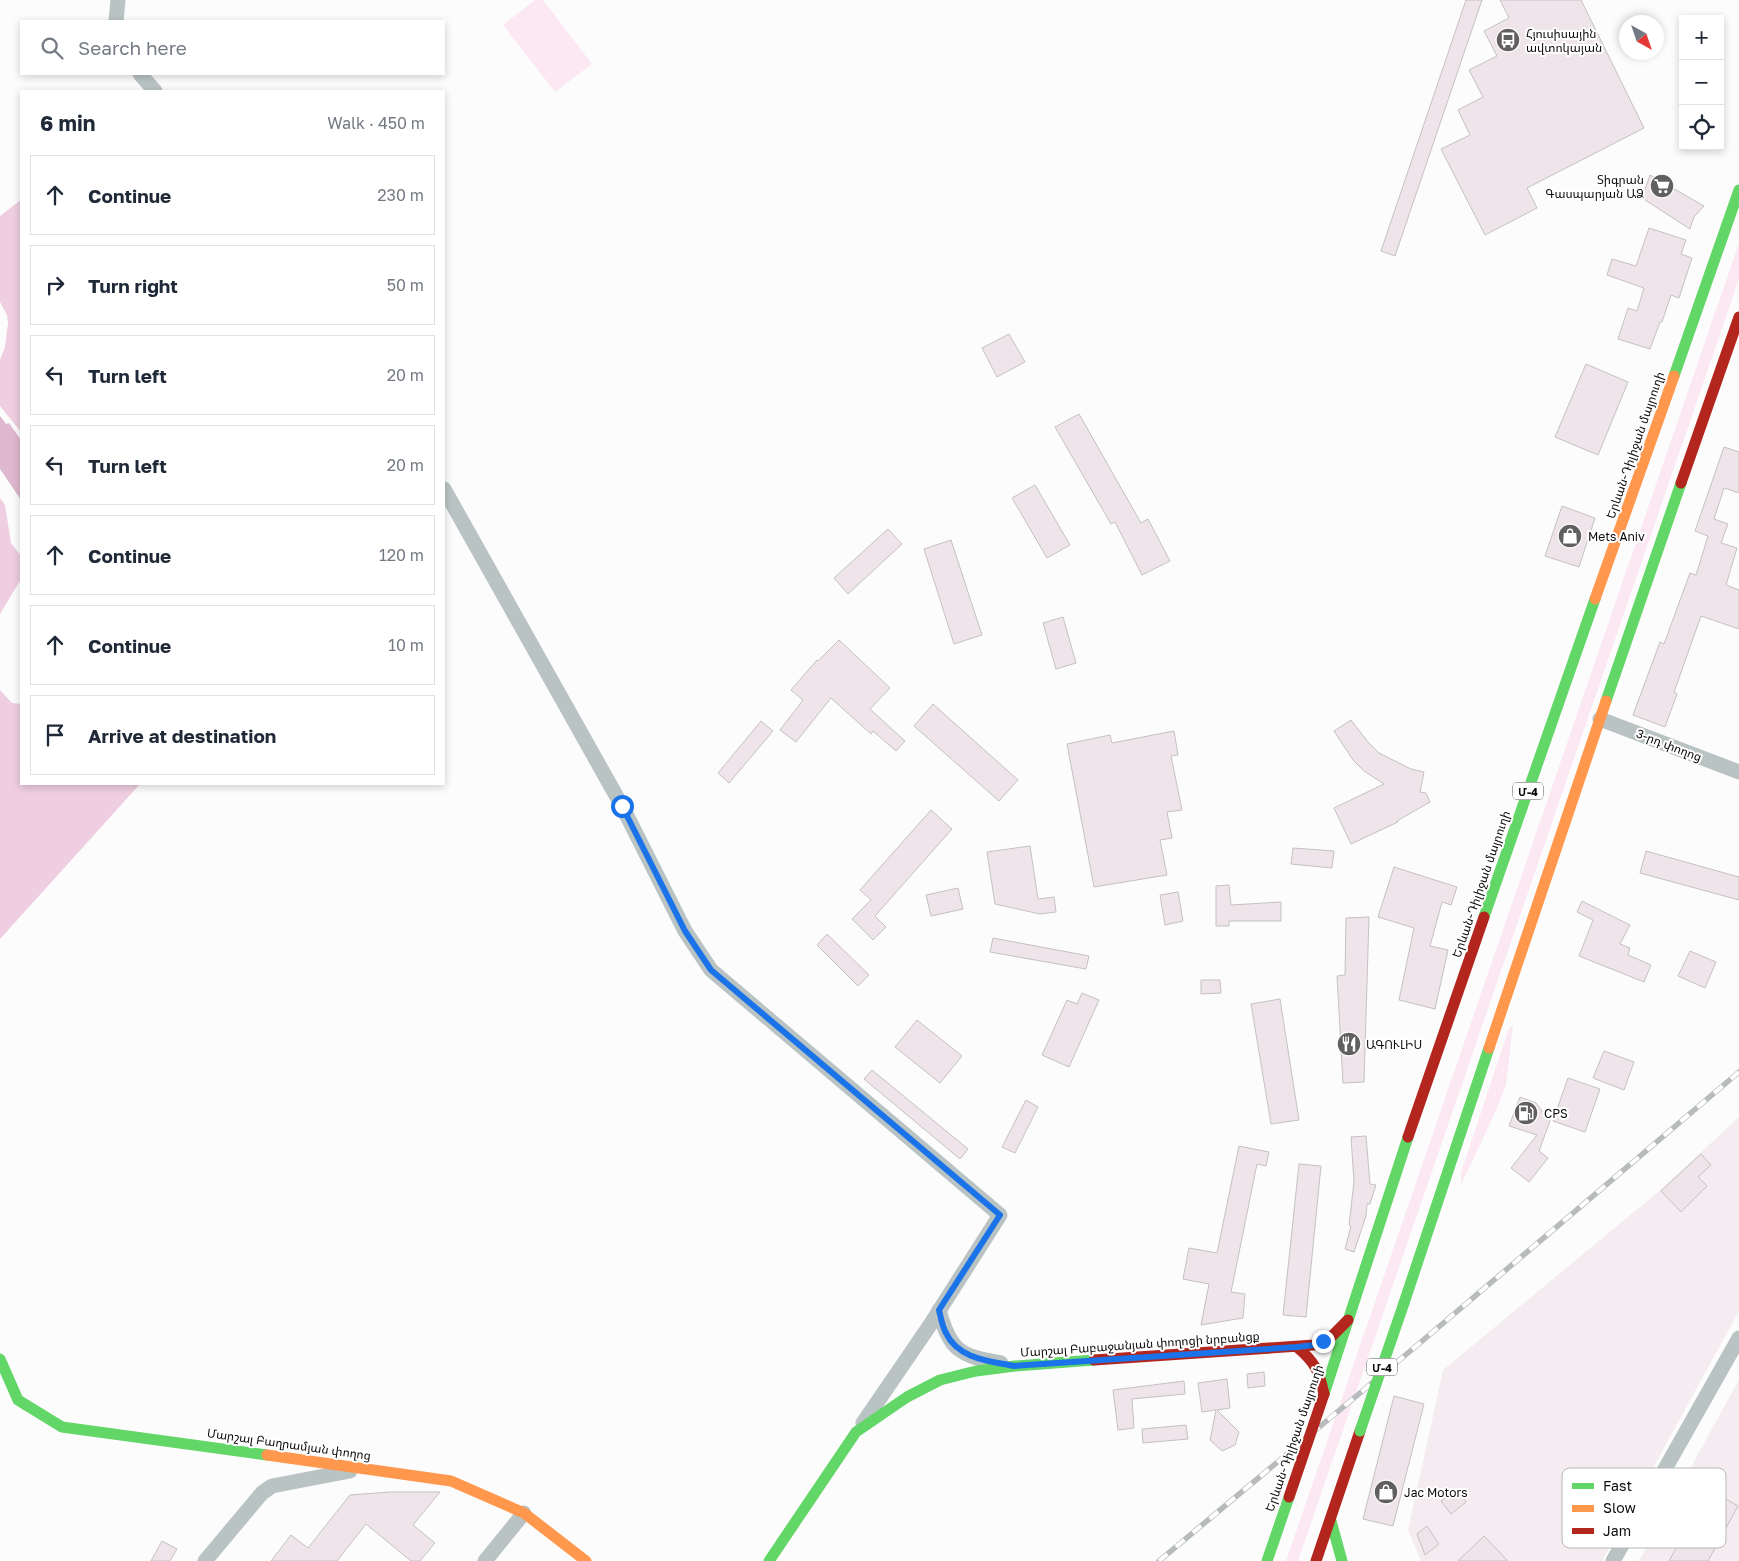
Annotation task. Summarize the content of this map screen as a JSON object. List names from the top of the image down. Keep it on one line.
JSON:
{"streets":{"main road":["Երևան-Դիլիջան մայրուղի","Մ-4","Մարշալ Բաբաջանյան փողոցի նրբանցք","Մարշալ Բաղրամյան փողոց"],"street":["3-րդ փողոց"]},"crossings":[["Երևան-Դիլիջան մայրուղի","Մարշալ Բաբաջանյան փողոցի նրբանցք"],["3-րդ փողոց","Մ-4"]],"places":{"bus stop":["Հյուսիսային ավտոկայան"],"supermarket":["Տիգրան Գասպարյան ԱՁ"],"shop":["Mets Aniv","Jac Motors"],"restaurant":["ԱԳՈՒԼԻՍ"],"fuel station":["CPS"]},"legend":["Fast","Slow","Jam"],"north":"bottom right","page":{"map_buttons":["+","−"],"search":"Search here","heading":["6 min","Walk · 450 m"],"list":[["Continue","230 m"],["Turn right","50 m"],["Turn left","20 m"],["Turn left","20 m"],["Continue","120 m"],["Continue","10 m"],"Arrive at destination"]}}
